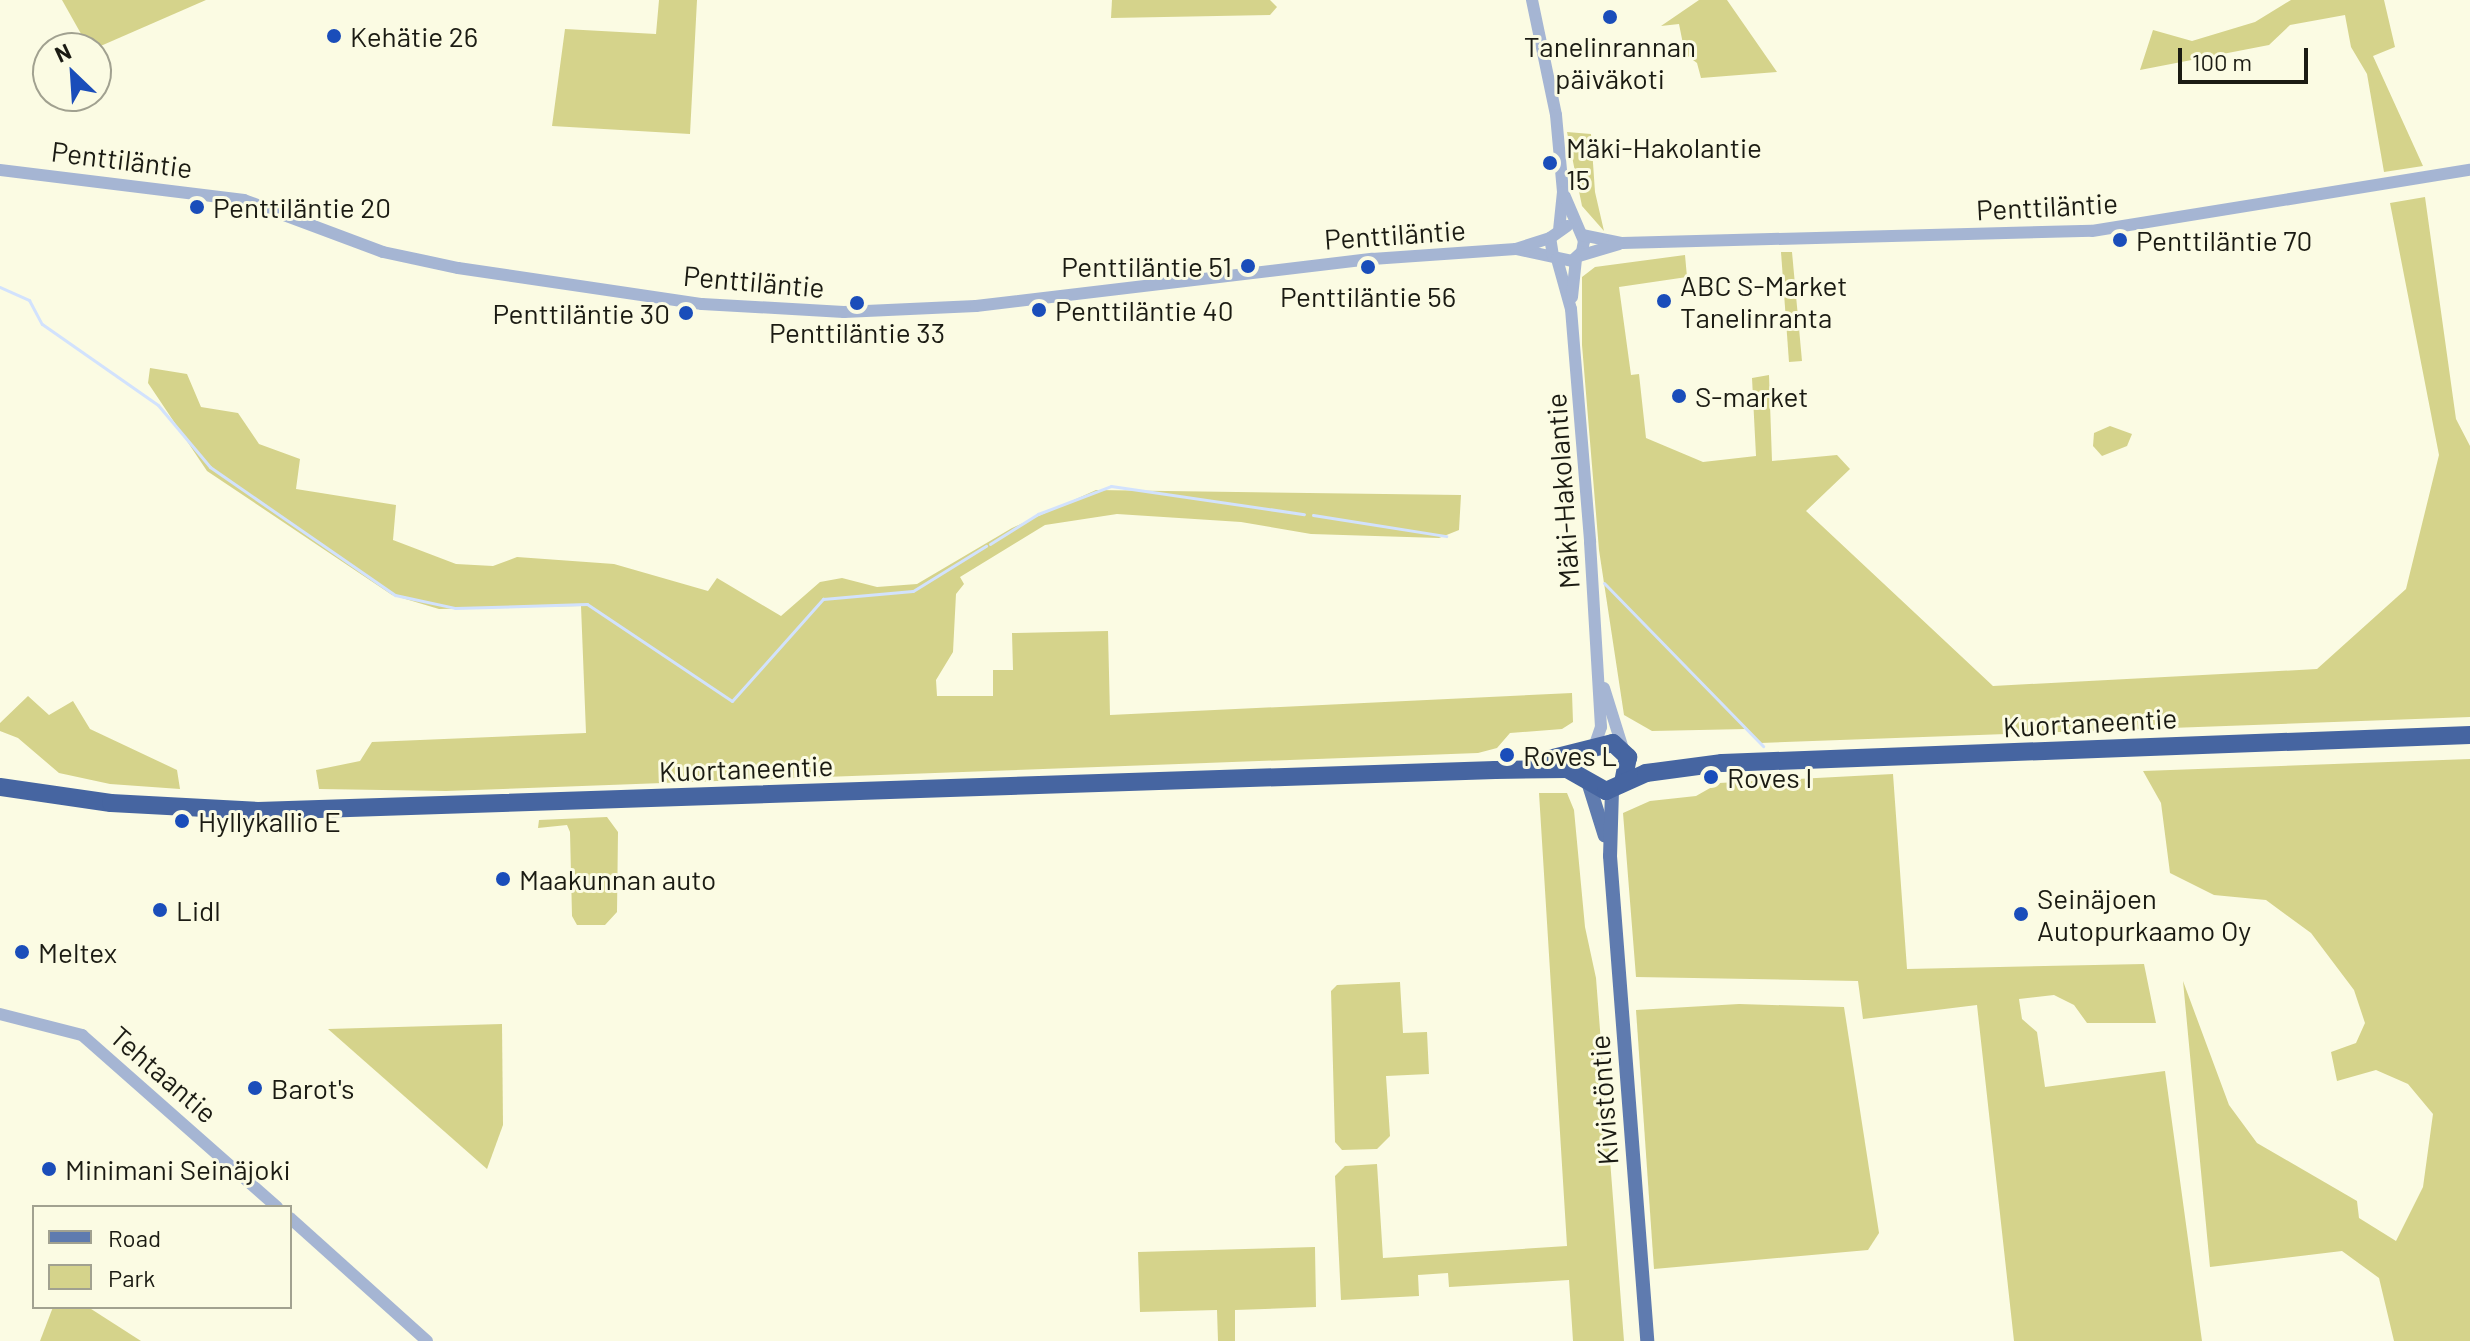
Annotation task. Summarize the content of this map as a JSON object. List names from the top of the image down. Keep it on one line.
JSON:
{"streets":{"highway":["Kuortaneentie"],"main road":["Kivistöntie"],"street":["Penttiläntie","Mäki-Hakolantie","Tehtaantie"]},"crossings":[["Penttiläntie","Mäki-Hakolantie"],["Mäki-Hakolantie","Kuortaneentie"],["Mäki-Hakolantie","Kivistöntie"],["Kuortaneentie","Kivistöntie"]],"places":["Tanelinrannan päiväkoti","Kehätie 26","Mäki-Hakolantie 15","Penttiläntie 20","Penttiläntie 70","Penttiläntie 51","Penttiläntie 56","ABC S-Market Tanelinranta","Penttiläntie 33","Penttiläntie 40","Penttiläntie 30","S-market","Roves L","Roves I","Hyllykallio E","Maakunnan auto","Lidl","Seinäjoen Autopurkaamo Oy","Meltex","Barot's","Minimani Seinäjoki"],"legend":["Road","Park"],"scale_bar":"100 m","north":"top left"}
